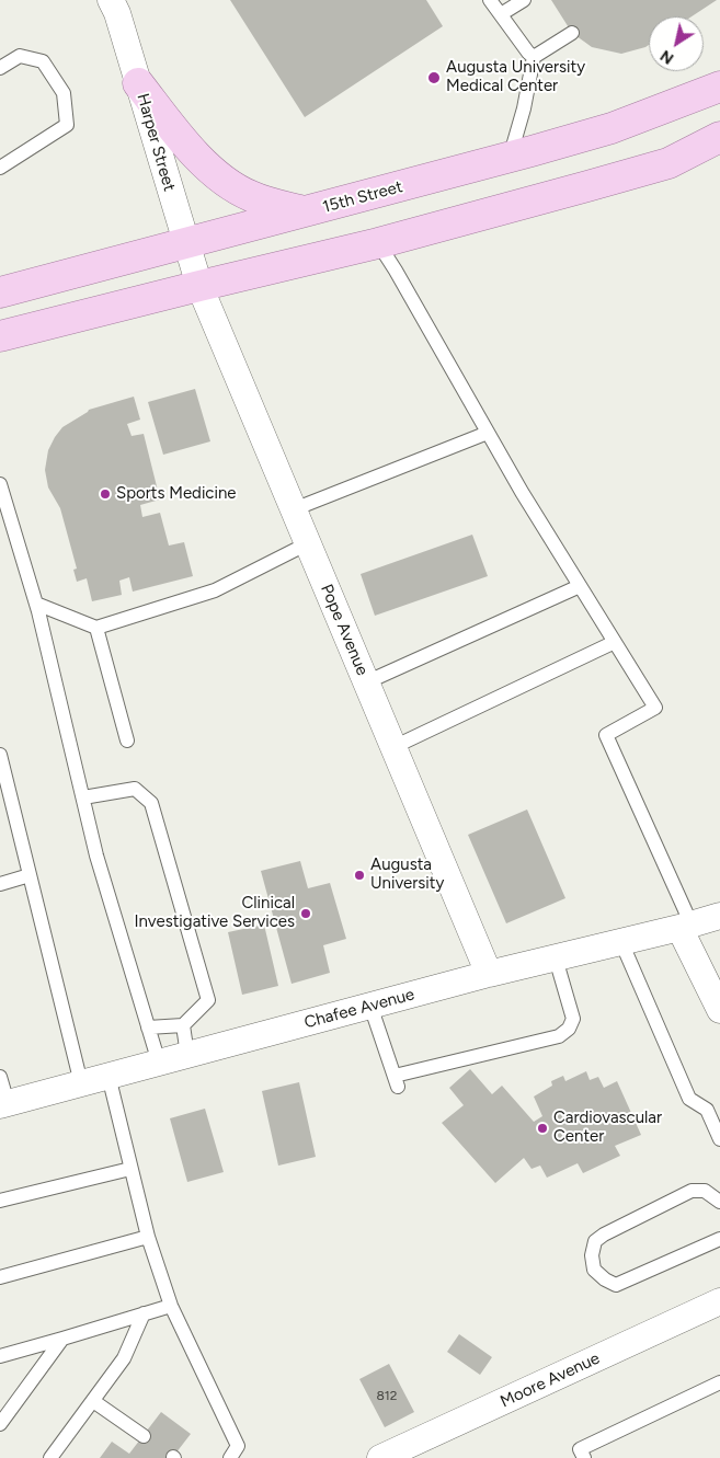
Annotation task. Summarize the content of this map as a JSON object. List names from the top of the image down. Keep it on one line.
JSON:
{"streets":{"main road":["15th Street"],"street":["Harper Street","Pope Avenue","Chafee Avenue","Moore Avenue"]},"crossings":[["Harper Street","15th Street"],["Harper Street","Pope Avenue"],["Pope Avenue","Chafee Avenue"]],"places":["Augusta University Medical Center","Sports Medicine","Augusta University","Clinical Investigative Services","Cardiovascular Center"],"house_numbers":["812"],"north":"bottom left"}
